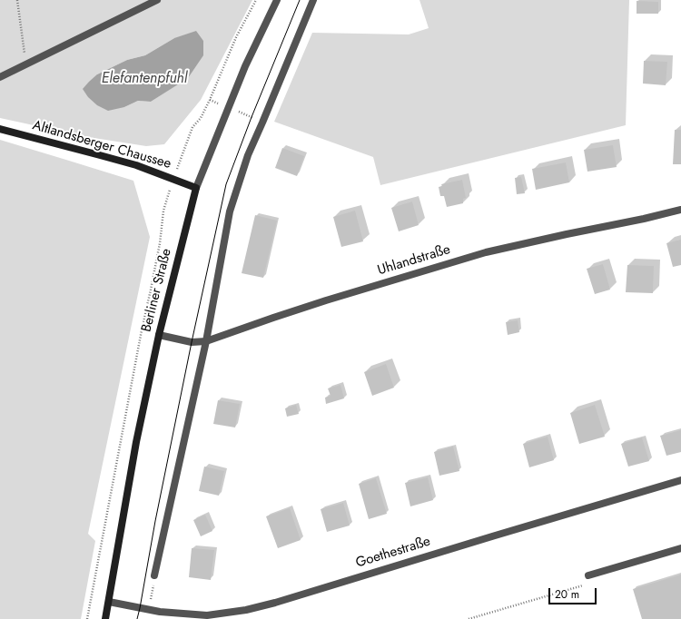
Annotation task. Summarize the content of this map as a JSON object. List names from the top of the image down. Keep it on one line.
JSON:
{"streets":{"main road":["Altlandsberger Chaussee","Berliner Straße"],"street":["Uhlandstraße","Goethestraße"]},"crossings":[["Altlandsberger Chaussee","Berliner Straße"],["Uhlandstraße","Berliner Straße"],["Berliner Straße","Goethestraße"]],"water":["Elefantenpfuhl"],"scale_bar":"20 m"}
